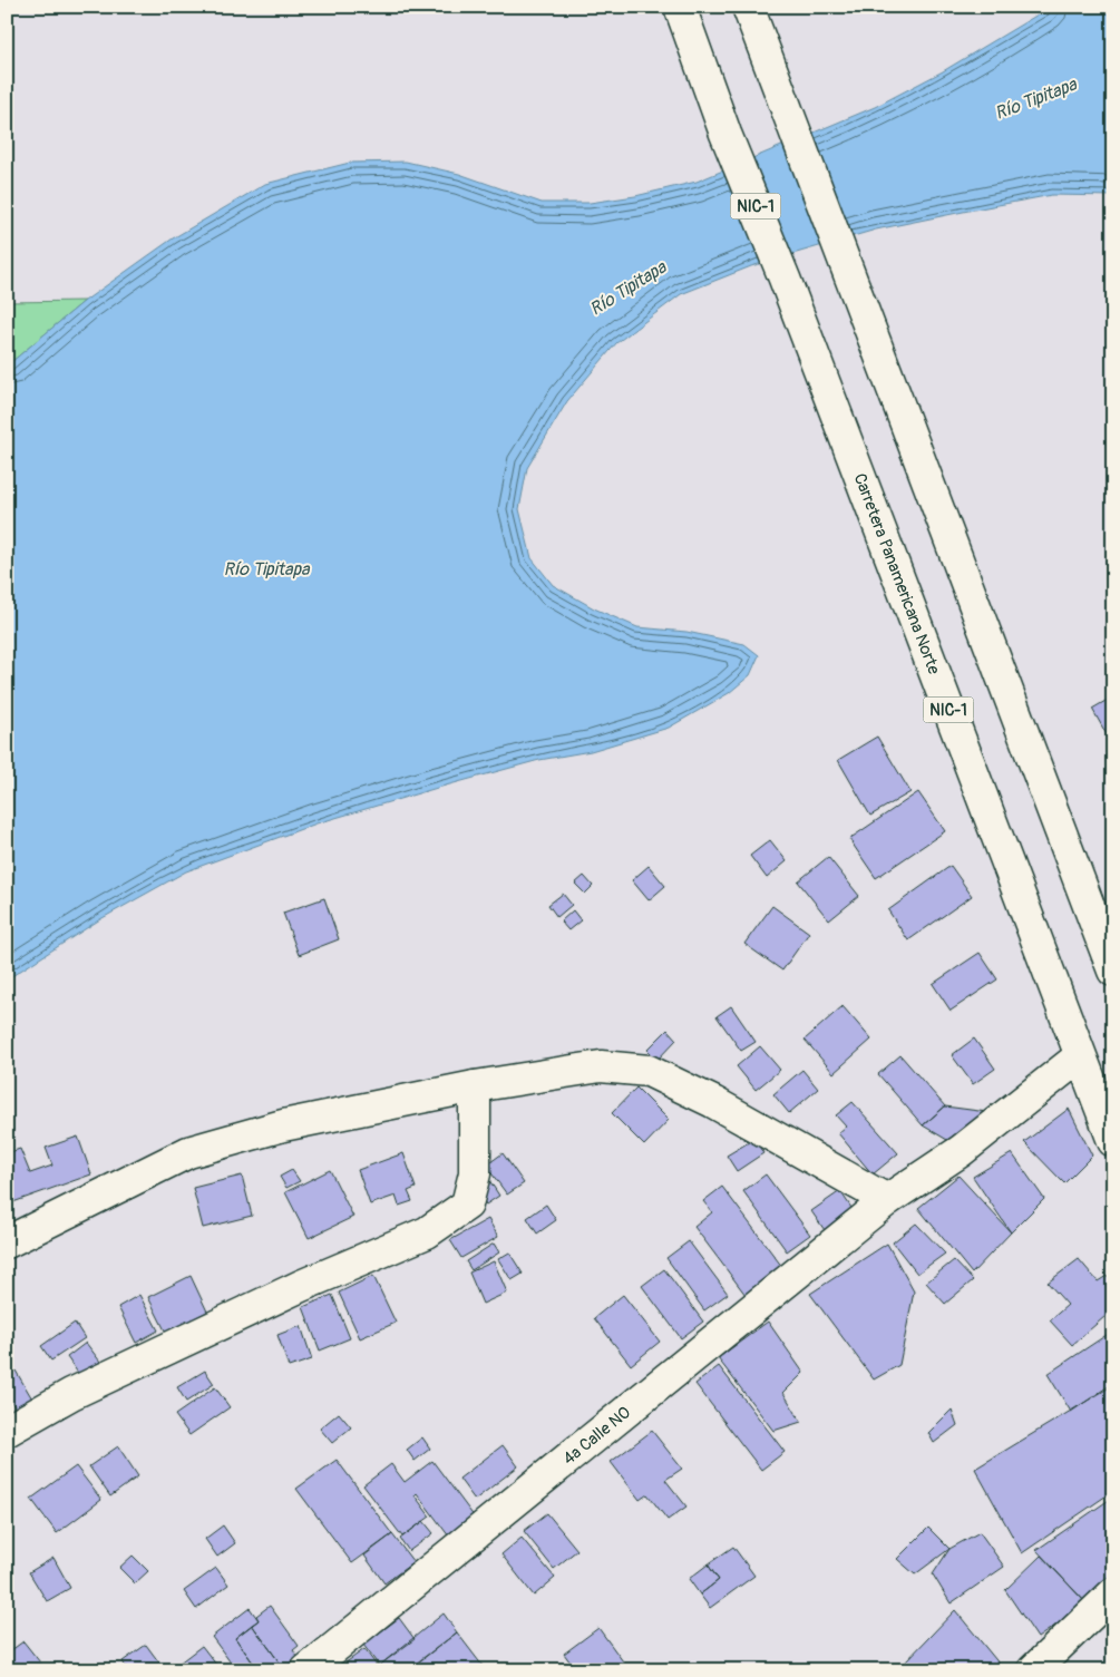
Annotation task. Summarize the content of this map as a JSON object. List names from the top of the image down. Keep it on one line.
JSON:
{"streets":{"main road":["NIC-1","Carretera Panamericana Norte","4a Calle NO"]},"crossings":[["Carretera Panamericana Norte","4a Calle NO"]],"water":["Río Tipitapa"]}
